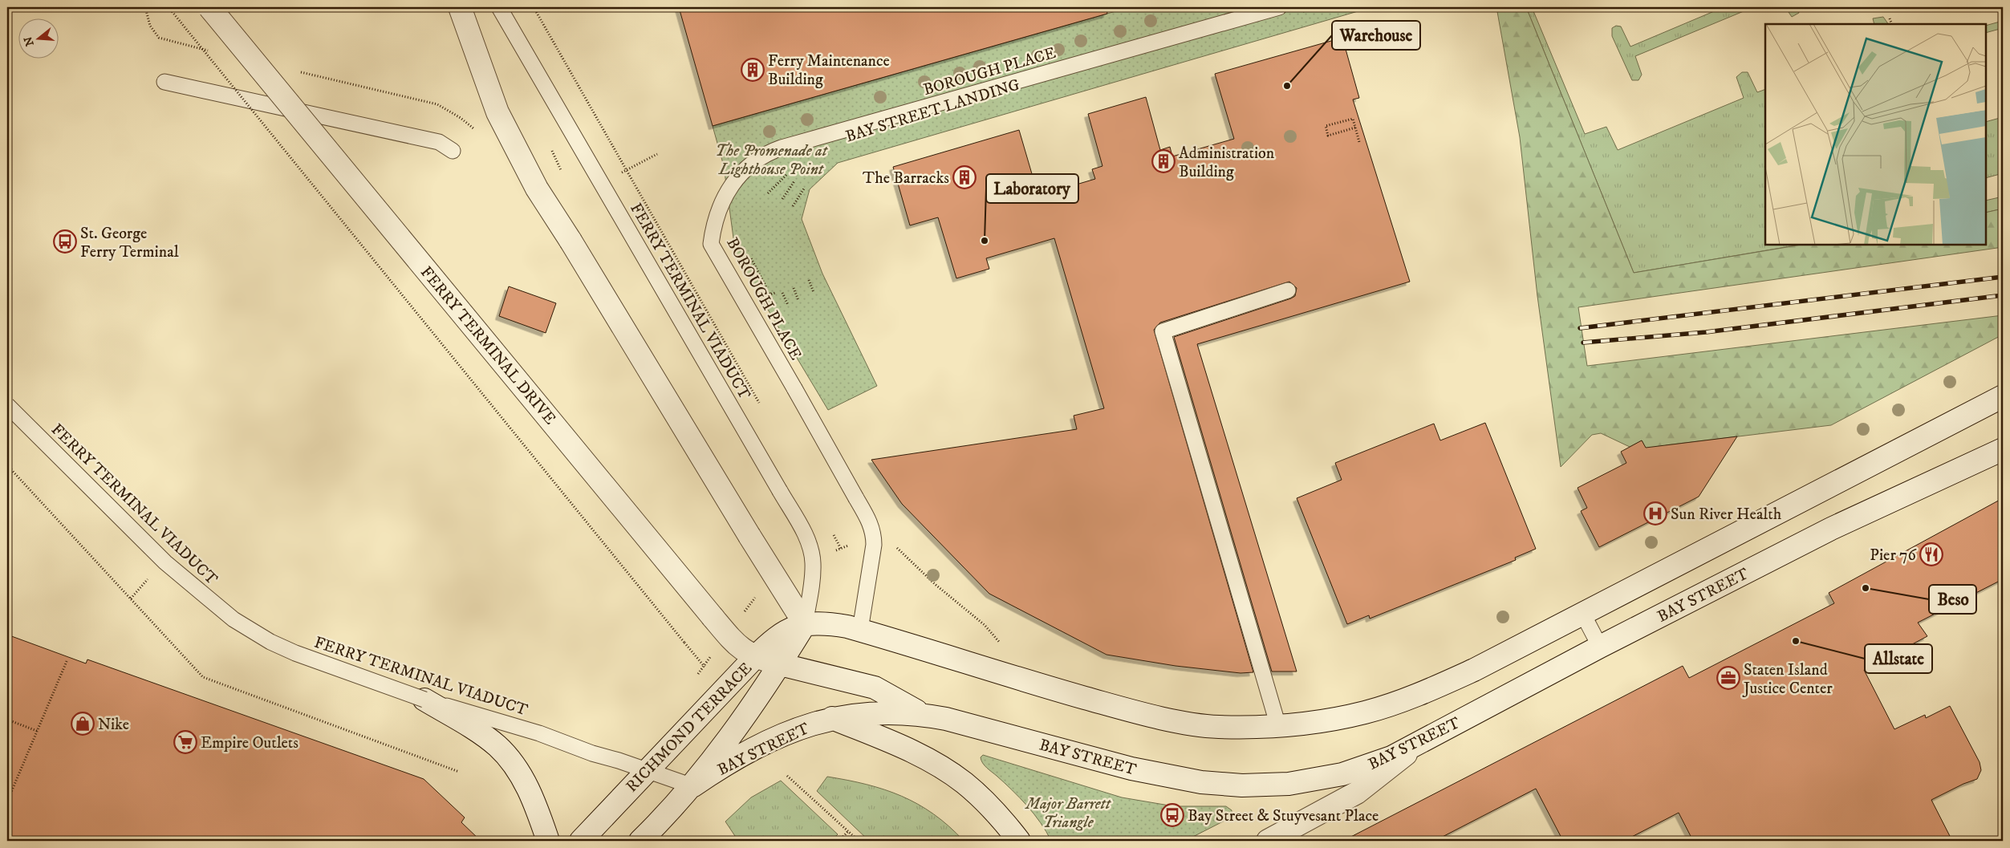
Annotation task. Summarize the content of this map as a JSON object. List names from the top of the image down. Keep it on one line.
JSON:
{"streets":{"main road":["FERRY TERMINAL DRIVE","BAY STREET","RICHMOND TERRACE"],"lane":["BOROUGH PLACE","FERRY TERMINAL VIADUCT"]},"crossings":[["FERRY TERMINAL VIADUCT","BAY STREET"],["FERRY TERMINAL VIADUCT","RICHMOND TERRACE"],["FERRY TERMINAL DRIVE","BAY STREET"],["FERRY TERMINAL DRIVE","RICHMOND TERRACE"]],"parks":["The Promenade at Lighthouse Point","Major Barrett Triangle"],"places":{"building":["Ferry Maintenance Building","Administration Building","The Barracks"],"other":["Warehouse","Laboratory","Beso","Allstate"],"bus stop":["St. George Ferry Terminal","Bay Street & Stuyvesant Place"],"hospital":["Sun River Health"],"restaurant":["Pier 76"],"office":["Staten Island Justice Center"],"shop":["Nike"],"supermarket":["Empire Outlets"]},"north":"left"}
